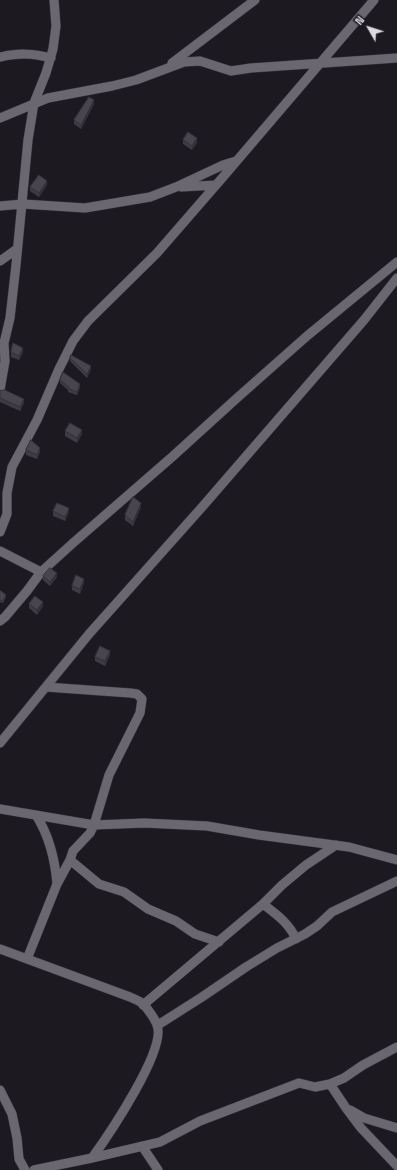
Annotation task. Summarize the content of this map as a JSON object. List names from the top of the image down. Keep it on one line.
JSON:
{"north":"top left"}
